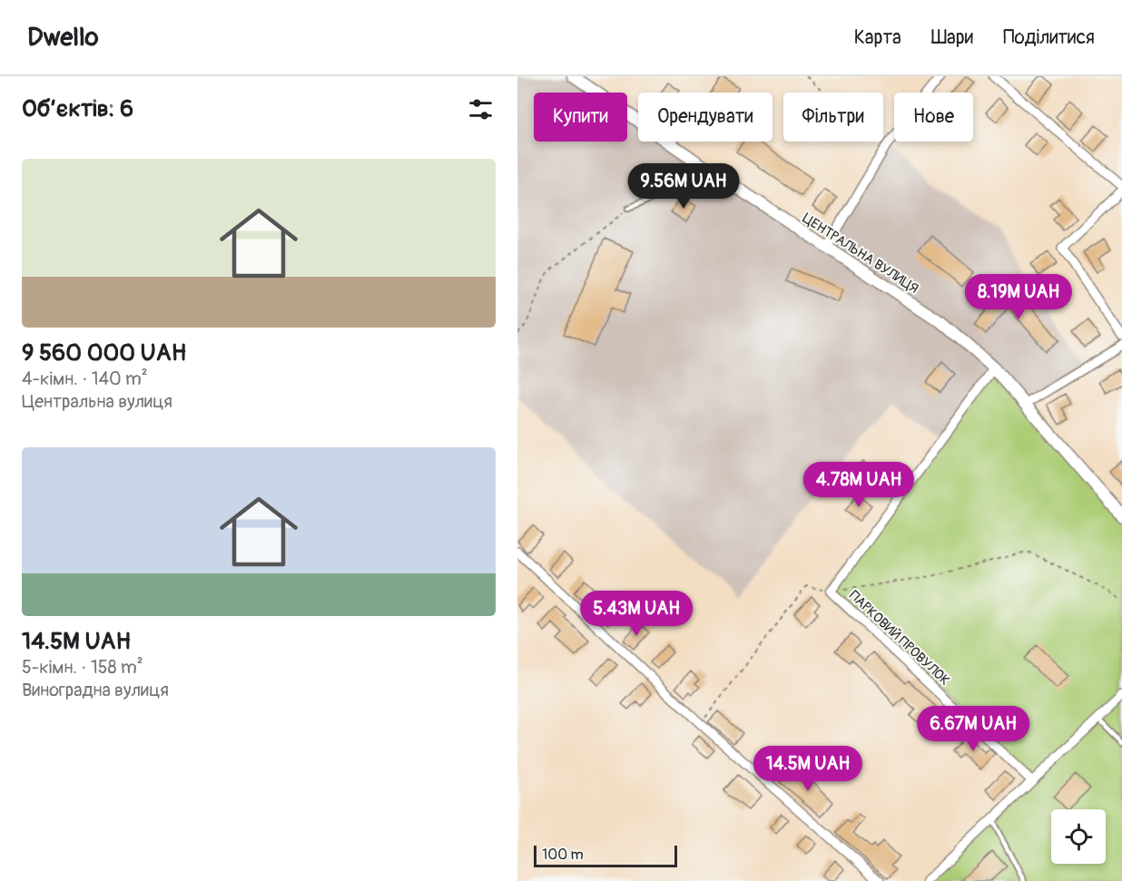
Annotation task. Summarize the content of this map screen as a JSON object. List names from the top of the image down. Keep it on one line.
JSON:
{"streets":{"street":["ЦЕНТРАЛЬНА ВУЛИЦЯ","ПАРКОВИЙ ПРОВУЛОК"]},"crossings":[["ЦЕНТРАЛЬНА ВУЛИЦЯ","ПАРКОВИЙ ПРОВУЛОК"]],"scale_bar":"100 m","page":{"header":"Dwello","nav":["Карта","Шари","Поділитися"],"heading":"Об’єктів: 6","chip":["Купити","Орендувати","Фільтри","Нове"],"list":[{"name":"9 560 000 UAH","note":"4-кімн. · 140 m² · Центральна вулиця"},{"name":"14.5M UAH","note":"5-кімн. · 158 m² · Виноградна вулиця"}],"price":["9.56M UAH","8.19M UAH","4.78M UAH","5.43M UAH","6.67M UAH","14.5M UAH"],"scale":"100 m"}}
